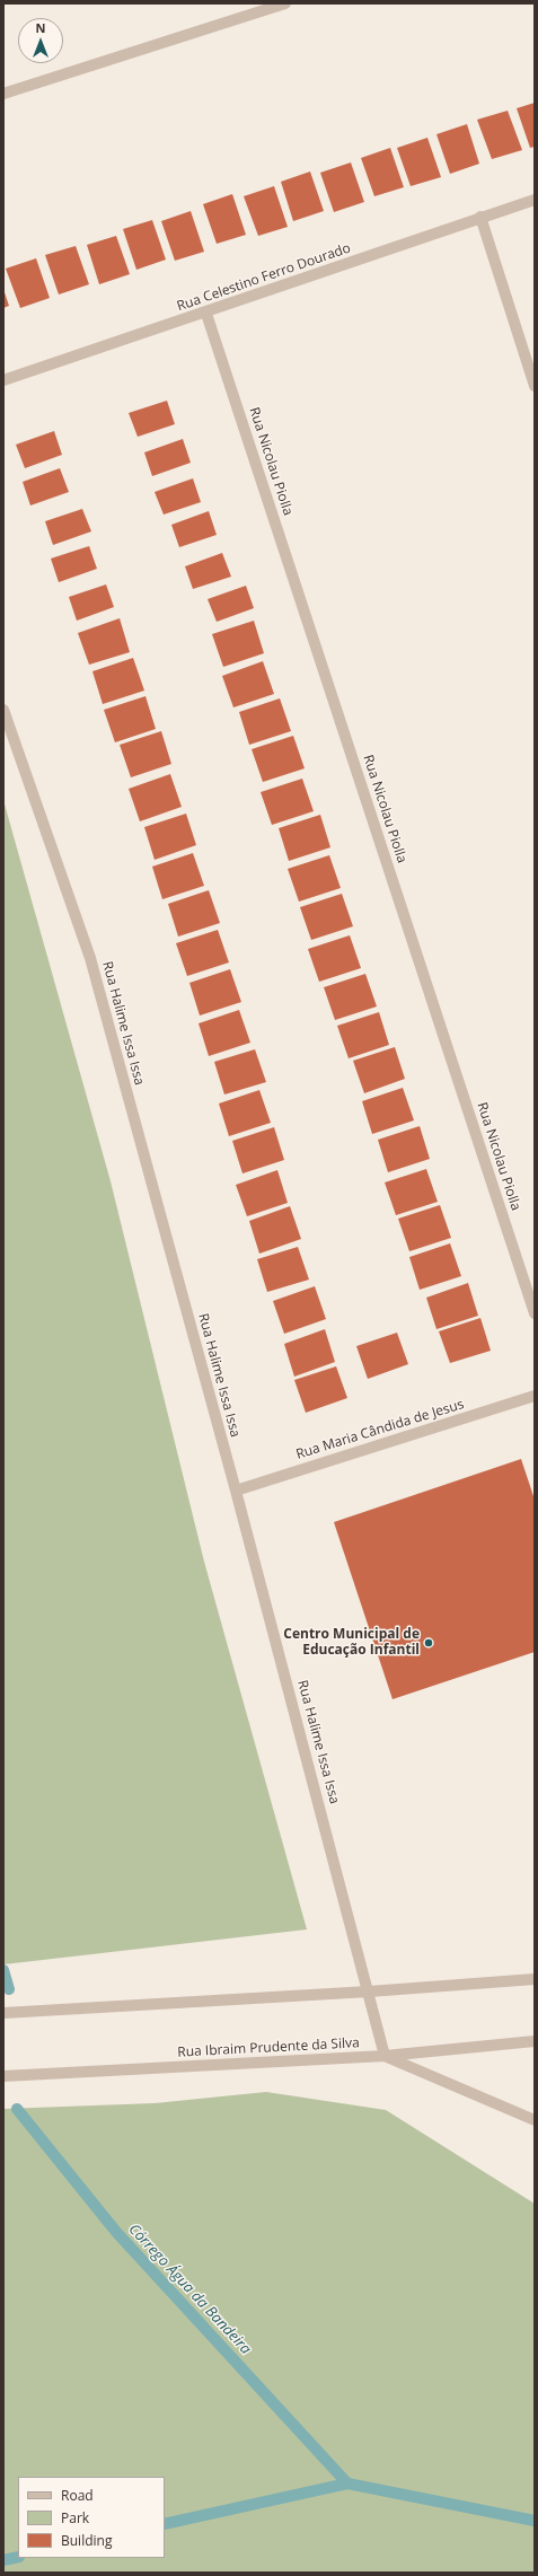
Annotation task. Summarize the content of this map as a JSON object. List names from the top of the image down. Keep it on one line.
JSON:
{"streets":{"street":["Rua Celestino Ferro Dourado","Rua Nicolau Piolla","Rua Halime Issa Issa","Rua Maria Cândida de Jesus","Rua Ibraim Prudente da Silva"]},"crossings":[["Rua Celestino Ferro Dourado","Rua Nicolau Piolla"],["Rua Halime Issa Issa","Rua Maria Cândida de Jesus"],["Rua Halime Issa Issa","Rua Ibraim Prudente da Silva"]],"water":["Córrego Água da Bandeira"],"places":["Centro Municipal de Educação Infantil"],"legend":["Road","Park","Building"],"north":"top"}
